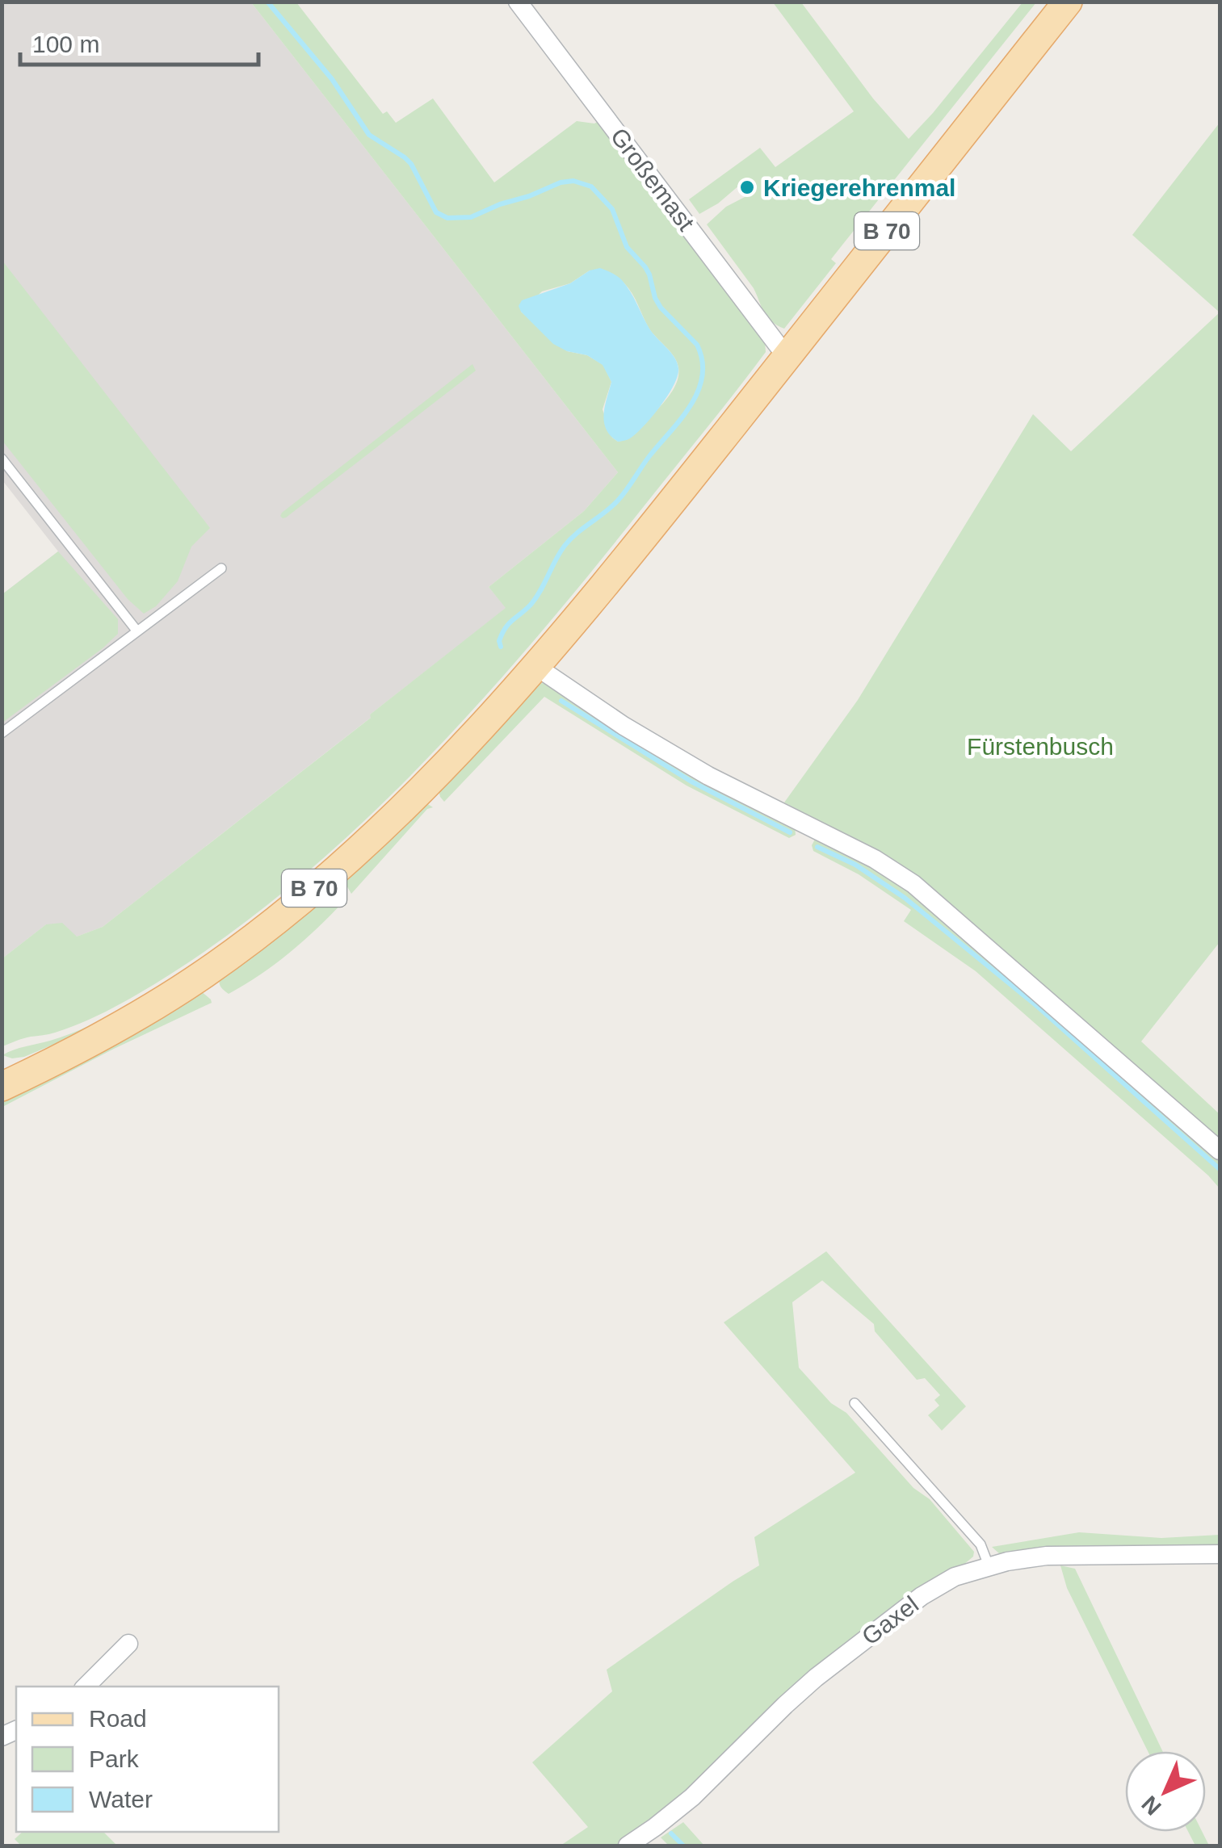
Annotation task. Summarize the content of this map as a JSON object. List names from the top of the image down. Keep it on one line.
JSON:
{"streets":{"main road":["B 70"],"street":["Großemast","Gaxel"]},"crossings":[["Großemast","B 70"]],"parks":["Fürstenbusch"],"places":["Kriegerehrenmal"],"legend":["Road","Park","Water"],"scale_bar":"100 m","north":"bottom left"}
